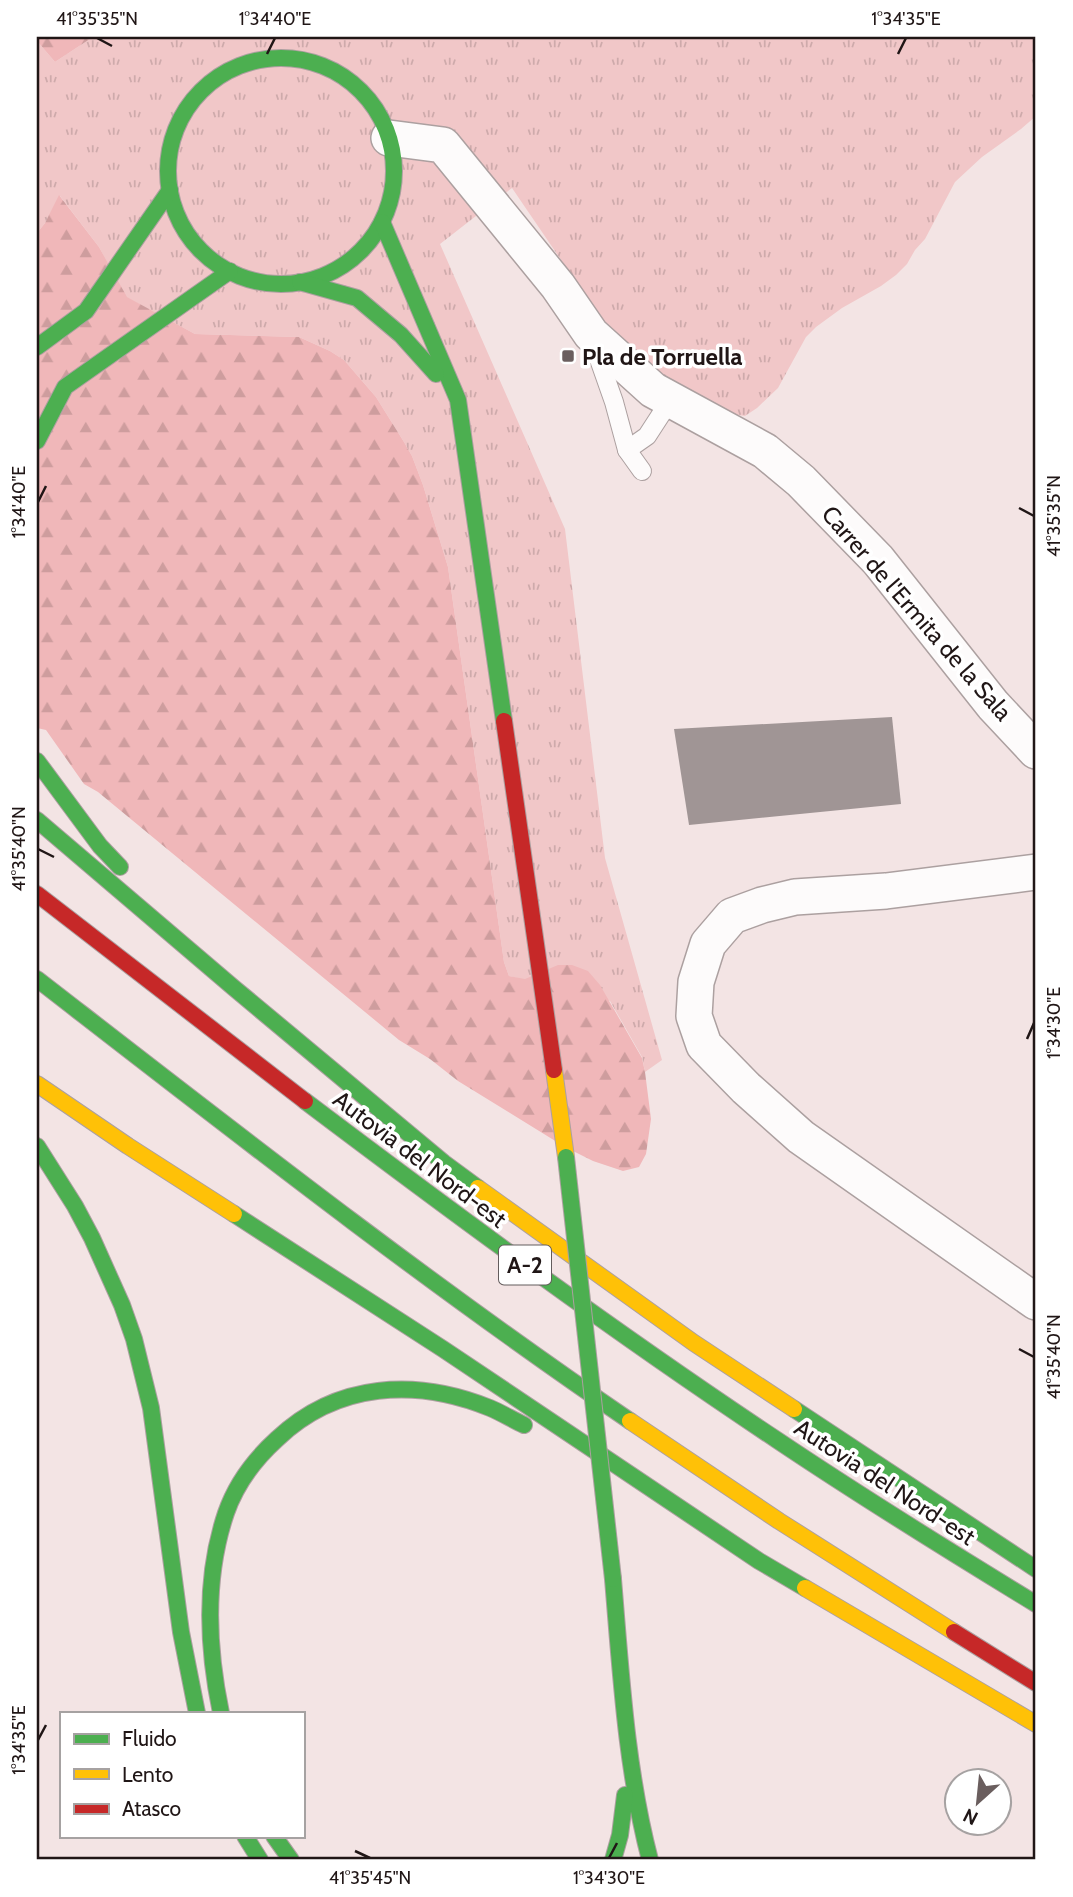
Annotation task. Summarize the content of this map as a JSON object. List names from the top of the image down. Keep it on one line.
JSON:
{"streets":{"main road":["Autovia del Nord-est","A-2"],"street":["Carrer de l'Ermita de la Sala"]},"places":{"transit":["Pla de Torruella"]},"legend":["Fluido","Lento","Atasco"],"north":"bottom left","coordinates":["41°35'35\"N","1°34'40\"E","1°34'35\"E","41°35'40\"N","1°34'30\"E","41°35'45\"N"]}
